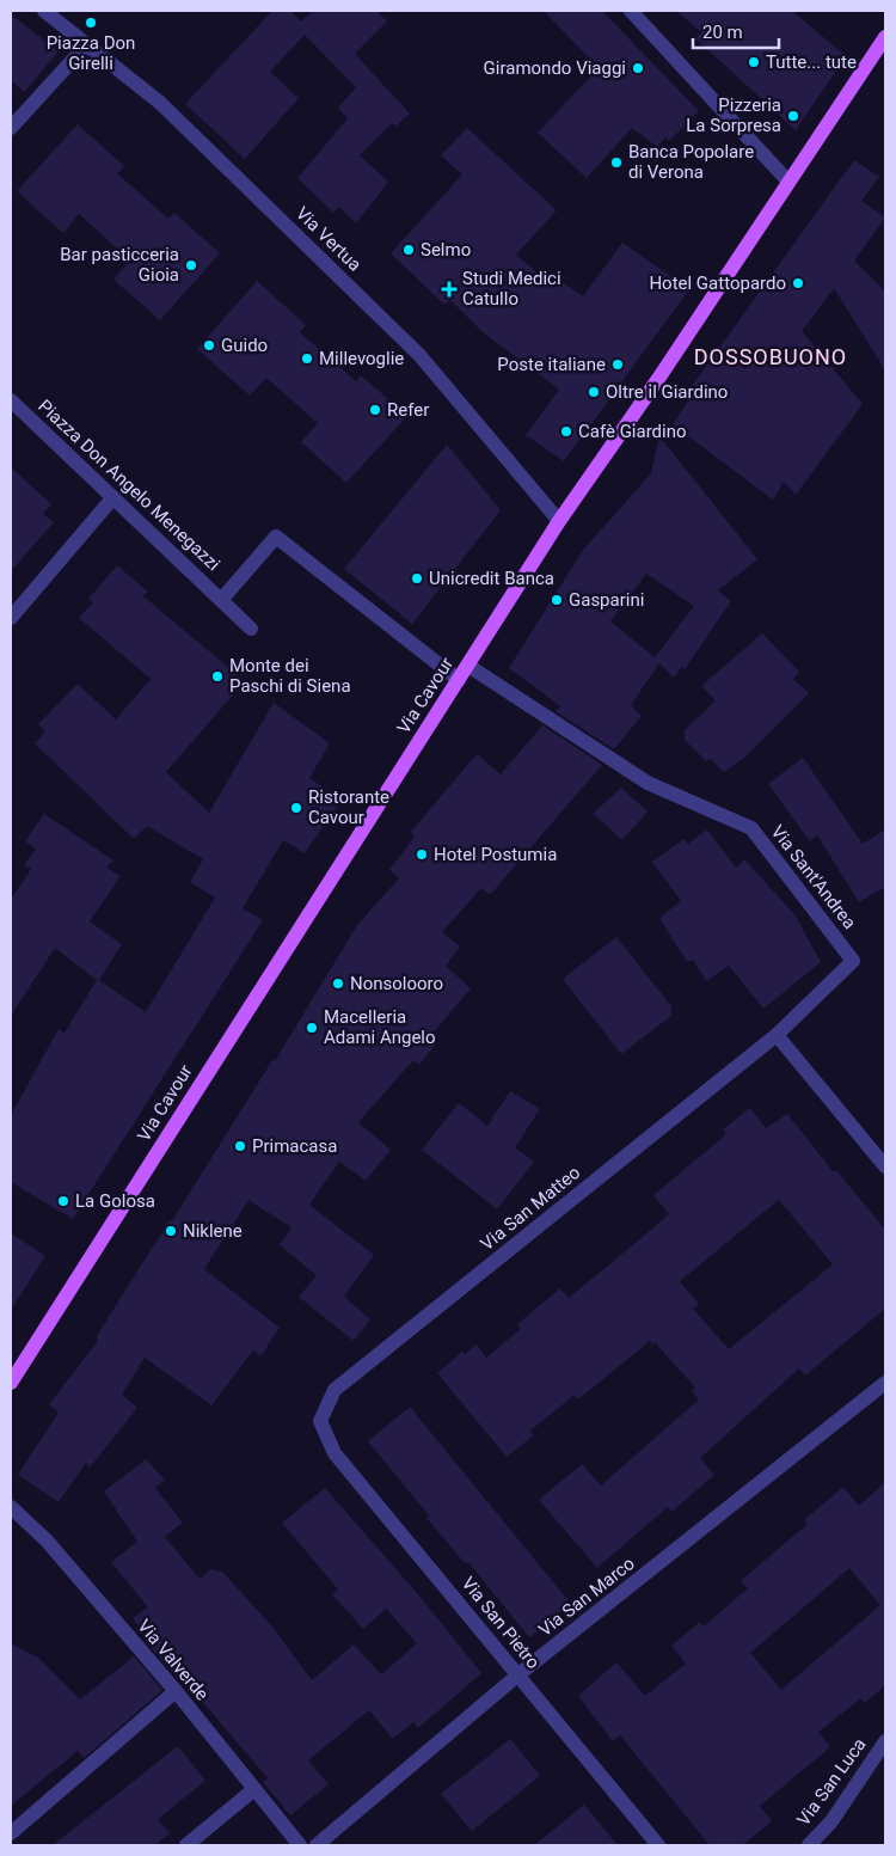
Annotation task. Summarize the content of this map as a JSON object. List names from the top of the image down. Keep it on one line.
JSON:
{"streets":{"main road":["Via Cavour"],"street":["Via Vertua","Piazza Don Angelo Menegazzi","Via Sant'Andrea","Via San Matteo","Via San Marco","Via San Pietro","Via Valverde","Via San Luca"]},"crossings":[["Via Vertua","Via Cavour"],["Piazza Don Angelo Menegazzi","Via Cavour"],["Via Cavour","Via Sant'Andrea"],["Via Sant'Andrea","Via San Matteo"],["Via San Matteo","Via San Pietro"],["Via San Marco","Via San Pietro"]],"districts":["DOSSOBUONO"],"places":{"other":["Piazza Don Girelli","Tutte... tute","Giramondo Viaggi","Pizzeria La Sorpresa","Banca Popolare di Verona","Selmo","Bar pasticceria Gioia","Hotel Gattopardo","Guido","Millevoglie","Poste italiane","Oltre il Giardino","Refer","Cafè Giardino","Unicredit Banca","Gasparini","Monte dei Paschi di Siena","Ristorante Cavour","Hotel Postumia","Nonsolooro","Macelleria Adami Angelo","Primacasa","La Golosa","Niklene"],"health":["Studi Medici Catullo"]},"scale_bar":"20 m"}
